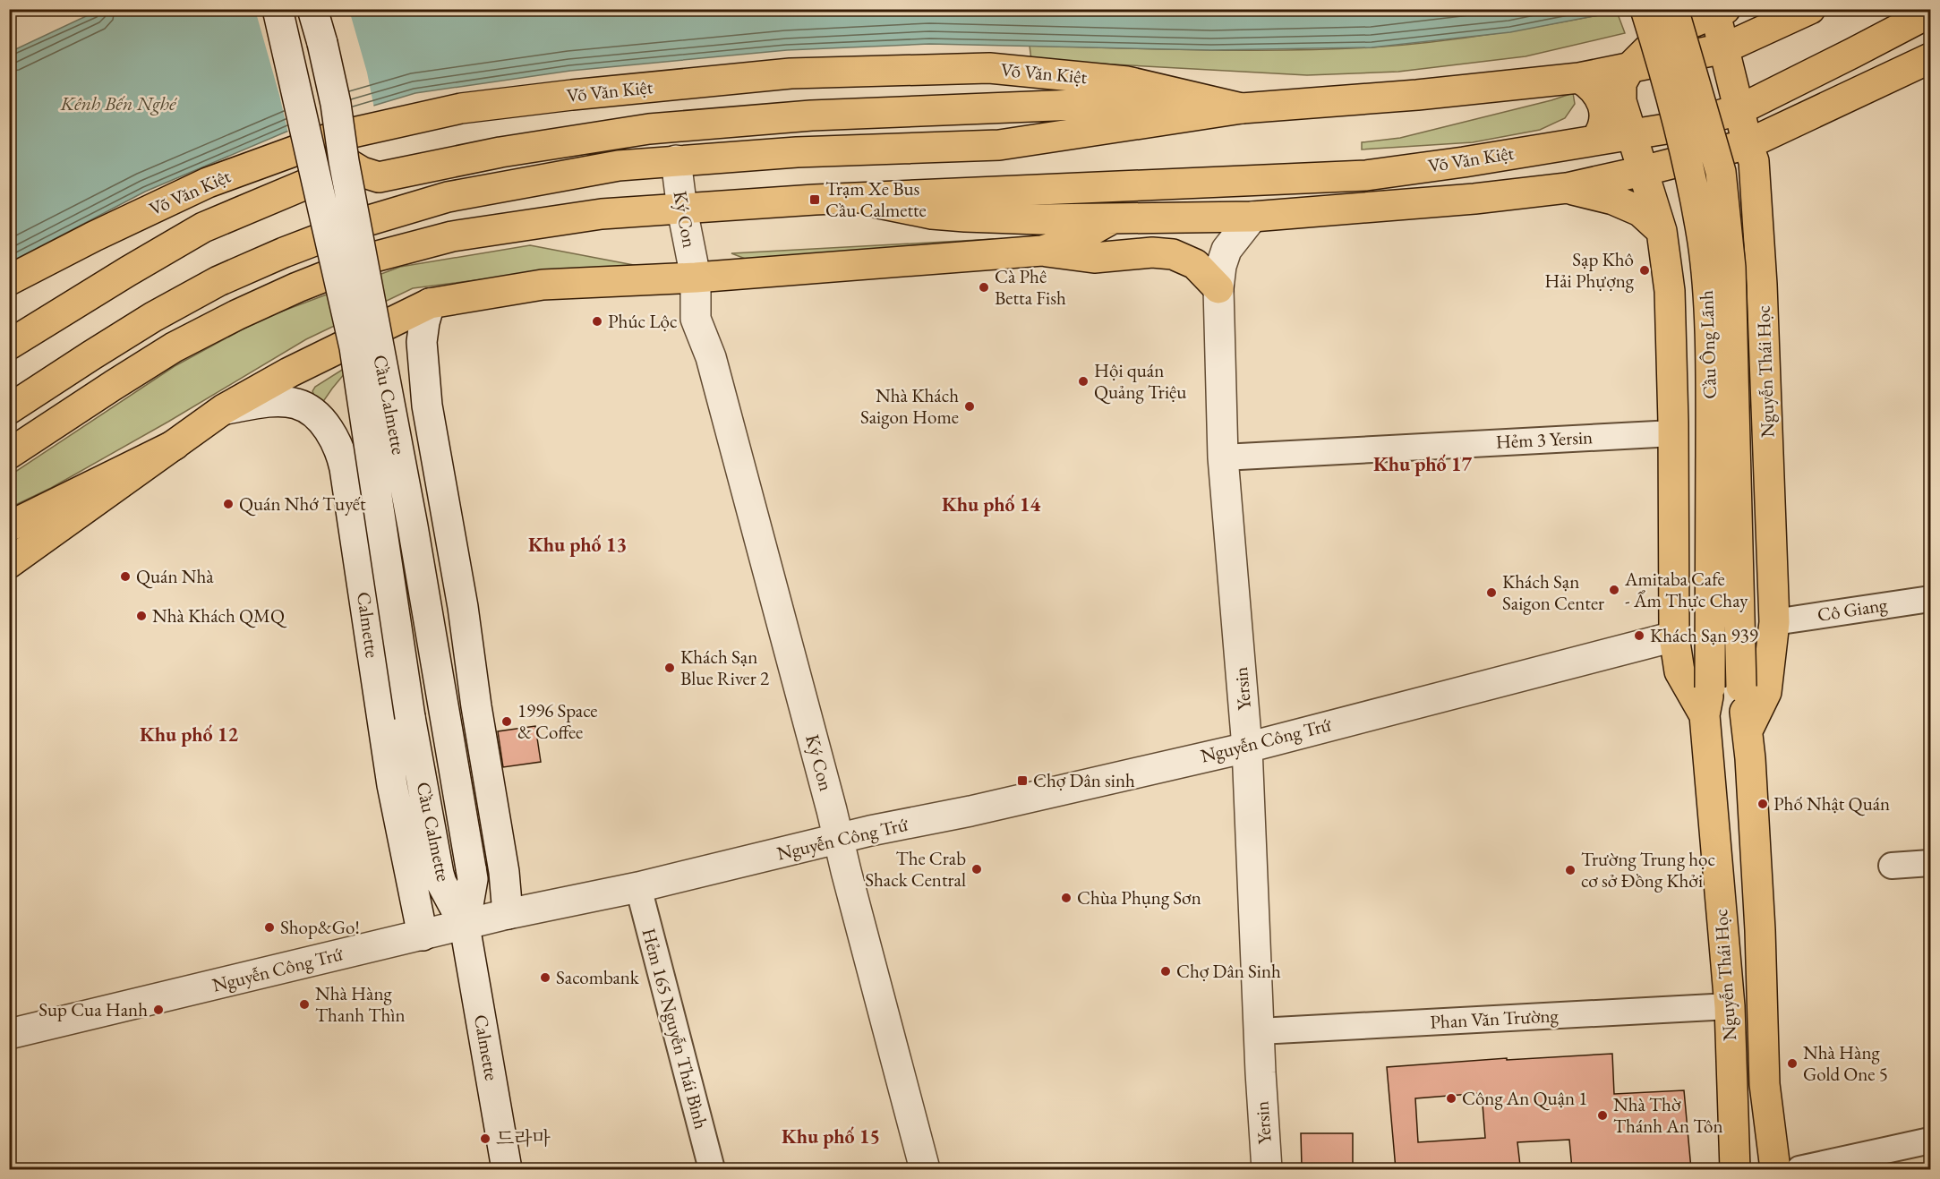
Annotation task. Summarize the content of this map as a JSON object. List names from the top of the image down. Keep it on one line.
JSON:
{"streets":{"main road":["Võ Văn Kiệt","Cầu Ông Lãnh","Nguyễn Thái Học"],"street":["Ký Con","Cầu Calmette","Hẻm 3 Yersin","Cô Giang","Calmette","Yersin","Nguyễn Công Trứ","Phan Văn Trường","Hẻm 165 Nguyễn Thái Bình"]},"crossings":[["Võ Văn Kiệt","Ký Con"],["Võ Văn Kiệt","Nguyễn Thái Học"],["Võ Văn Kiệt","Calmette"],["Võ Văn Kiệt","Yersin"],["Ký Con","Nguyễn Công Trứ"],["Cầu Ông Lãnh","Nguyễn Thái Học"],["Nguyễn Thái Học","Hẻm 3 Yersin"],["Nguyễn Thái Học","Cô Giang"],["Nguyễn Thái Học","Nguyễn Công Trứ"],["Nguyễn Thái Học","Phan Văn Trường"],["Cầu Calmette","Calmette"],["Cầu Calmette","Nguyễn Công Trứ"],["Hẻm 3 Yersin","Yersin"],["Calmette","Nguyễn Công Trứ"],["Yersin","Nguyễn Công Trứ"],["Yersin","Phan Văn Trường"],["Nguyễn Công Trứ","Hẻm 165 Nguyễn Thái Bình"]],"districts":["Khu phố 17","Khu phố 14","Khu phố 13","Khu phố 12","Khu phố 15"],"water":["Kênh Bến Nghé"],"places":{"transit":["Trạm Xe Bus Cầu Calmette","Chợ Dân sinh"],"other":["Sạp Khô Hải Phựợng","Cà Phê Betta Fish","Phúc Lộc","Hội quán Quảng Triệu","Nhà Khách Saigon Home","Quán Nhớ Tuyết","Quán Nhà","Amitaba Cafe - Ẩm Thực Chay","Khách Sạn Saigon Center","Nhà Khách QMQ","Khách Sạn 939","Khách Sạn Blue River 2","1996 Space & Coffee","Phố Nhật Quán","The Crab Shack Central","Trường Trung học cơ sở Đồng Khởi","Chùa Phụng Sơn","Shop&Go!","Chợ Dân Sinh","Sacombank","Nhà Hàng Thanh Thìn","Sup Cua Hanh","Nhà Hàng Gold One 5","Công An Quận 1","Nhà Thờ Thánh An Tôn","드라마"]}}
